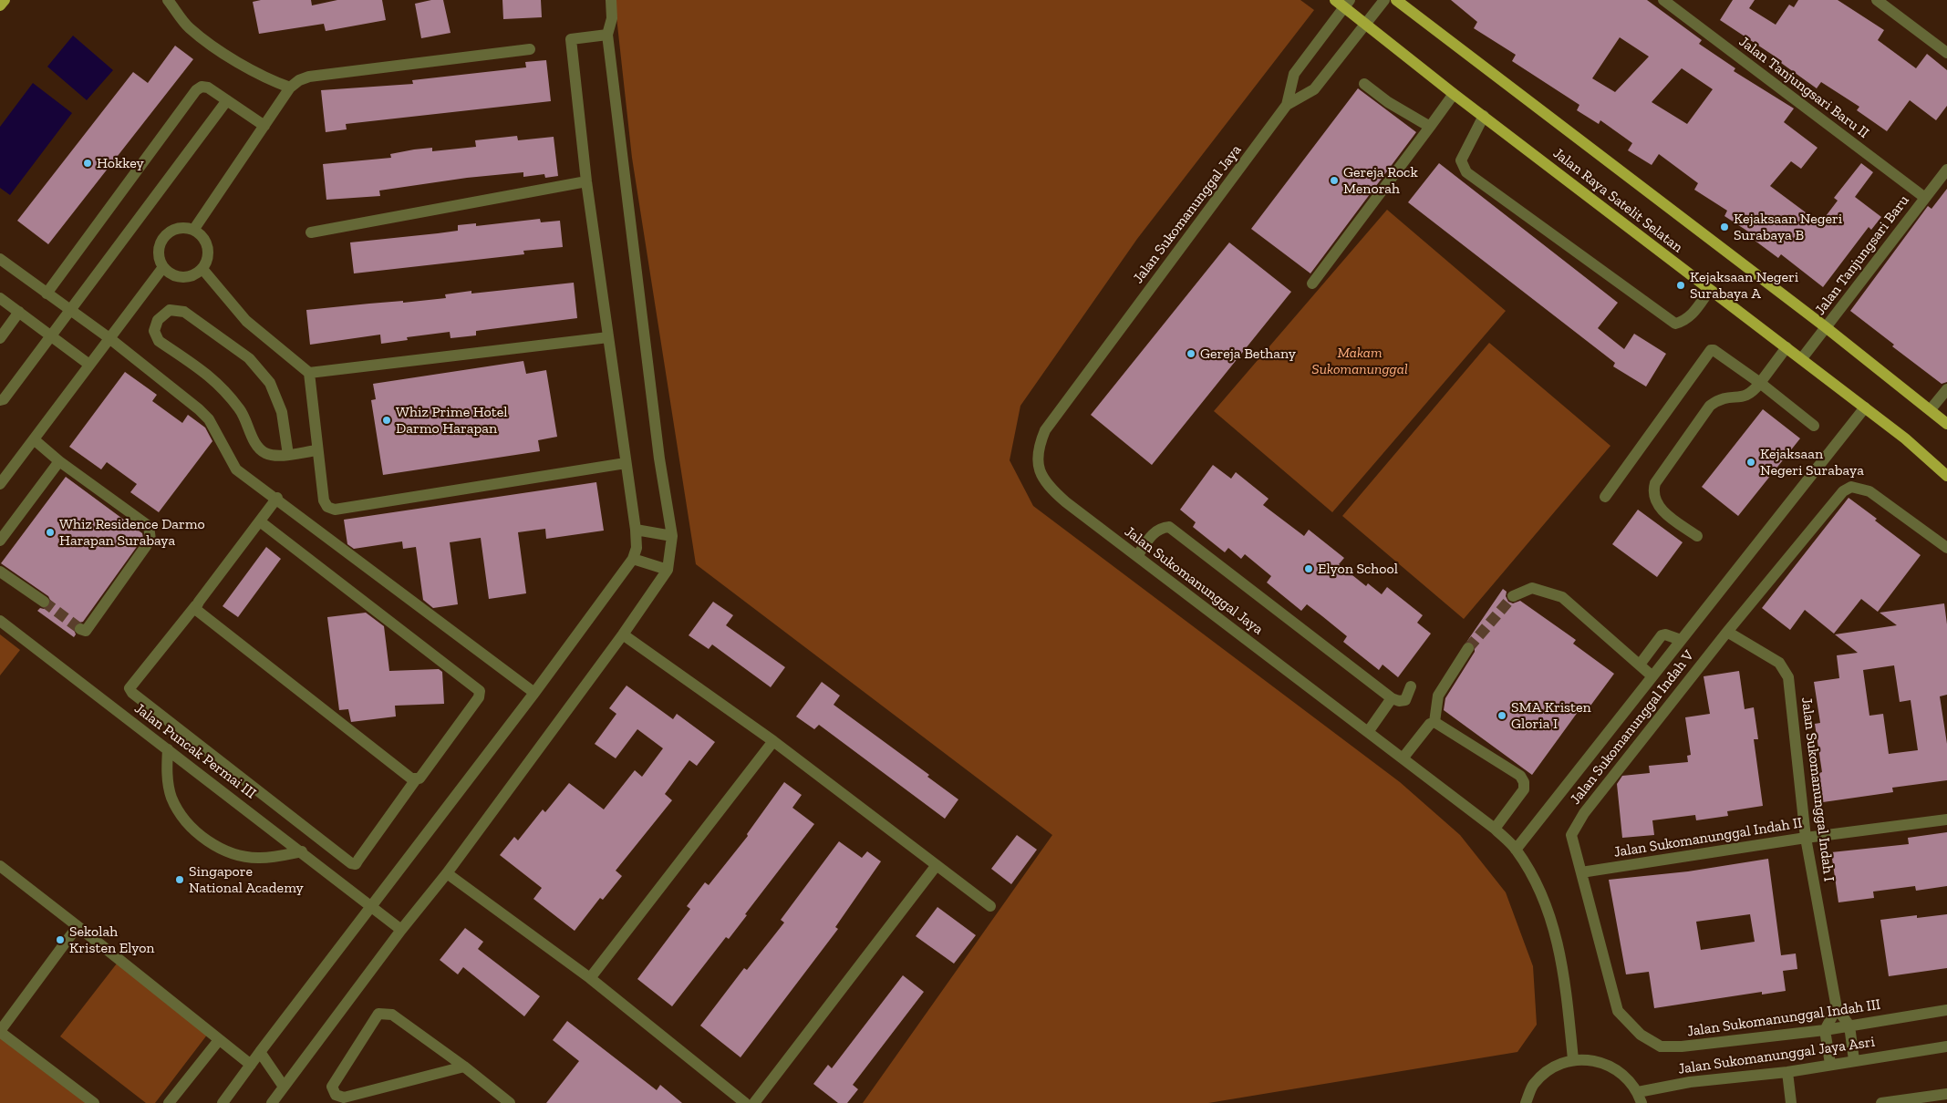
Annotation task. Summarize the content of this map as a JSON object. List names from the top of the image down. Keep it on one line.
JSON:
{"streets":{"main road":["Jalan Raya Satelit Selatan"],"street":["Jalan Tanjungsari Baru II","Jalan Sukomanunggal Jaya","Jalan Tanjungsari Baru","Jalan Sukomanunggal Indah V","Jalan Puncak Permai III","Jalan Sukomanunggal Indah I","Jalan Sukomanunggal Indah II","Jalan Sukomanunggal Indah III","Jalan Sukomanunggal Jaya Asri"]},"crossings":[["Jalan Tanjungsari Baru II","Jalan Tanjungsari Baru"],["Jalan Raya Satelit Selatan","Jalan Sukomanunggal Jaya"],["Jalan Raya Satelit Selatan","Jalan Tanjungsari Baru"],["Jalan Sukomanunggal Indah V","Jalan Sukomanunggal Indah I"],["Jalan Sukomanunggal Indah V","Jalan Sukomanunggal Indah II"],["Jalan Sukomanunggal Indah V","Jalan Sukomanunggal Indah III"],["Jalan Sukomanunggal Indah I","Jalan Sukomanunggal Indah II"],["Jalan Sukomanunggal Indah I","Jalan Sukomanunggal Indah III"],["Jalan Sukomanunggal Indah I","Jalan Sukomanunggal Jaya Asri"]],"parks":["Makam Sukomanunggal"],"places":["Hokkey","Gereja Rock Menorah","Kejaksaan Negeri Surabaya B","Kejaksaan Negeri Surabaya A","Gereja Bethany","Whiz Prime Hotel Darmo Harapan","Kejaksaan Negeri Surabaya","Whiz Residence Darmo Harapan Surabaya","Elyon School","SMA Kristen Gloria I","Singapore National Academy","Sekolah Kristen Elyon"]}
